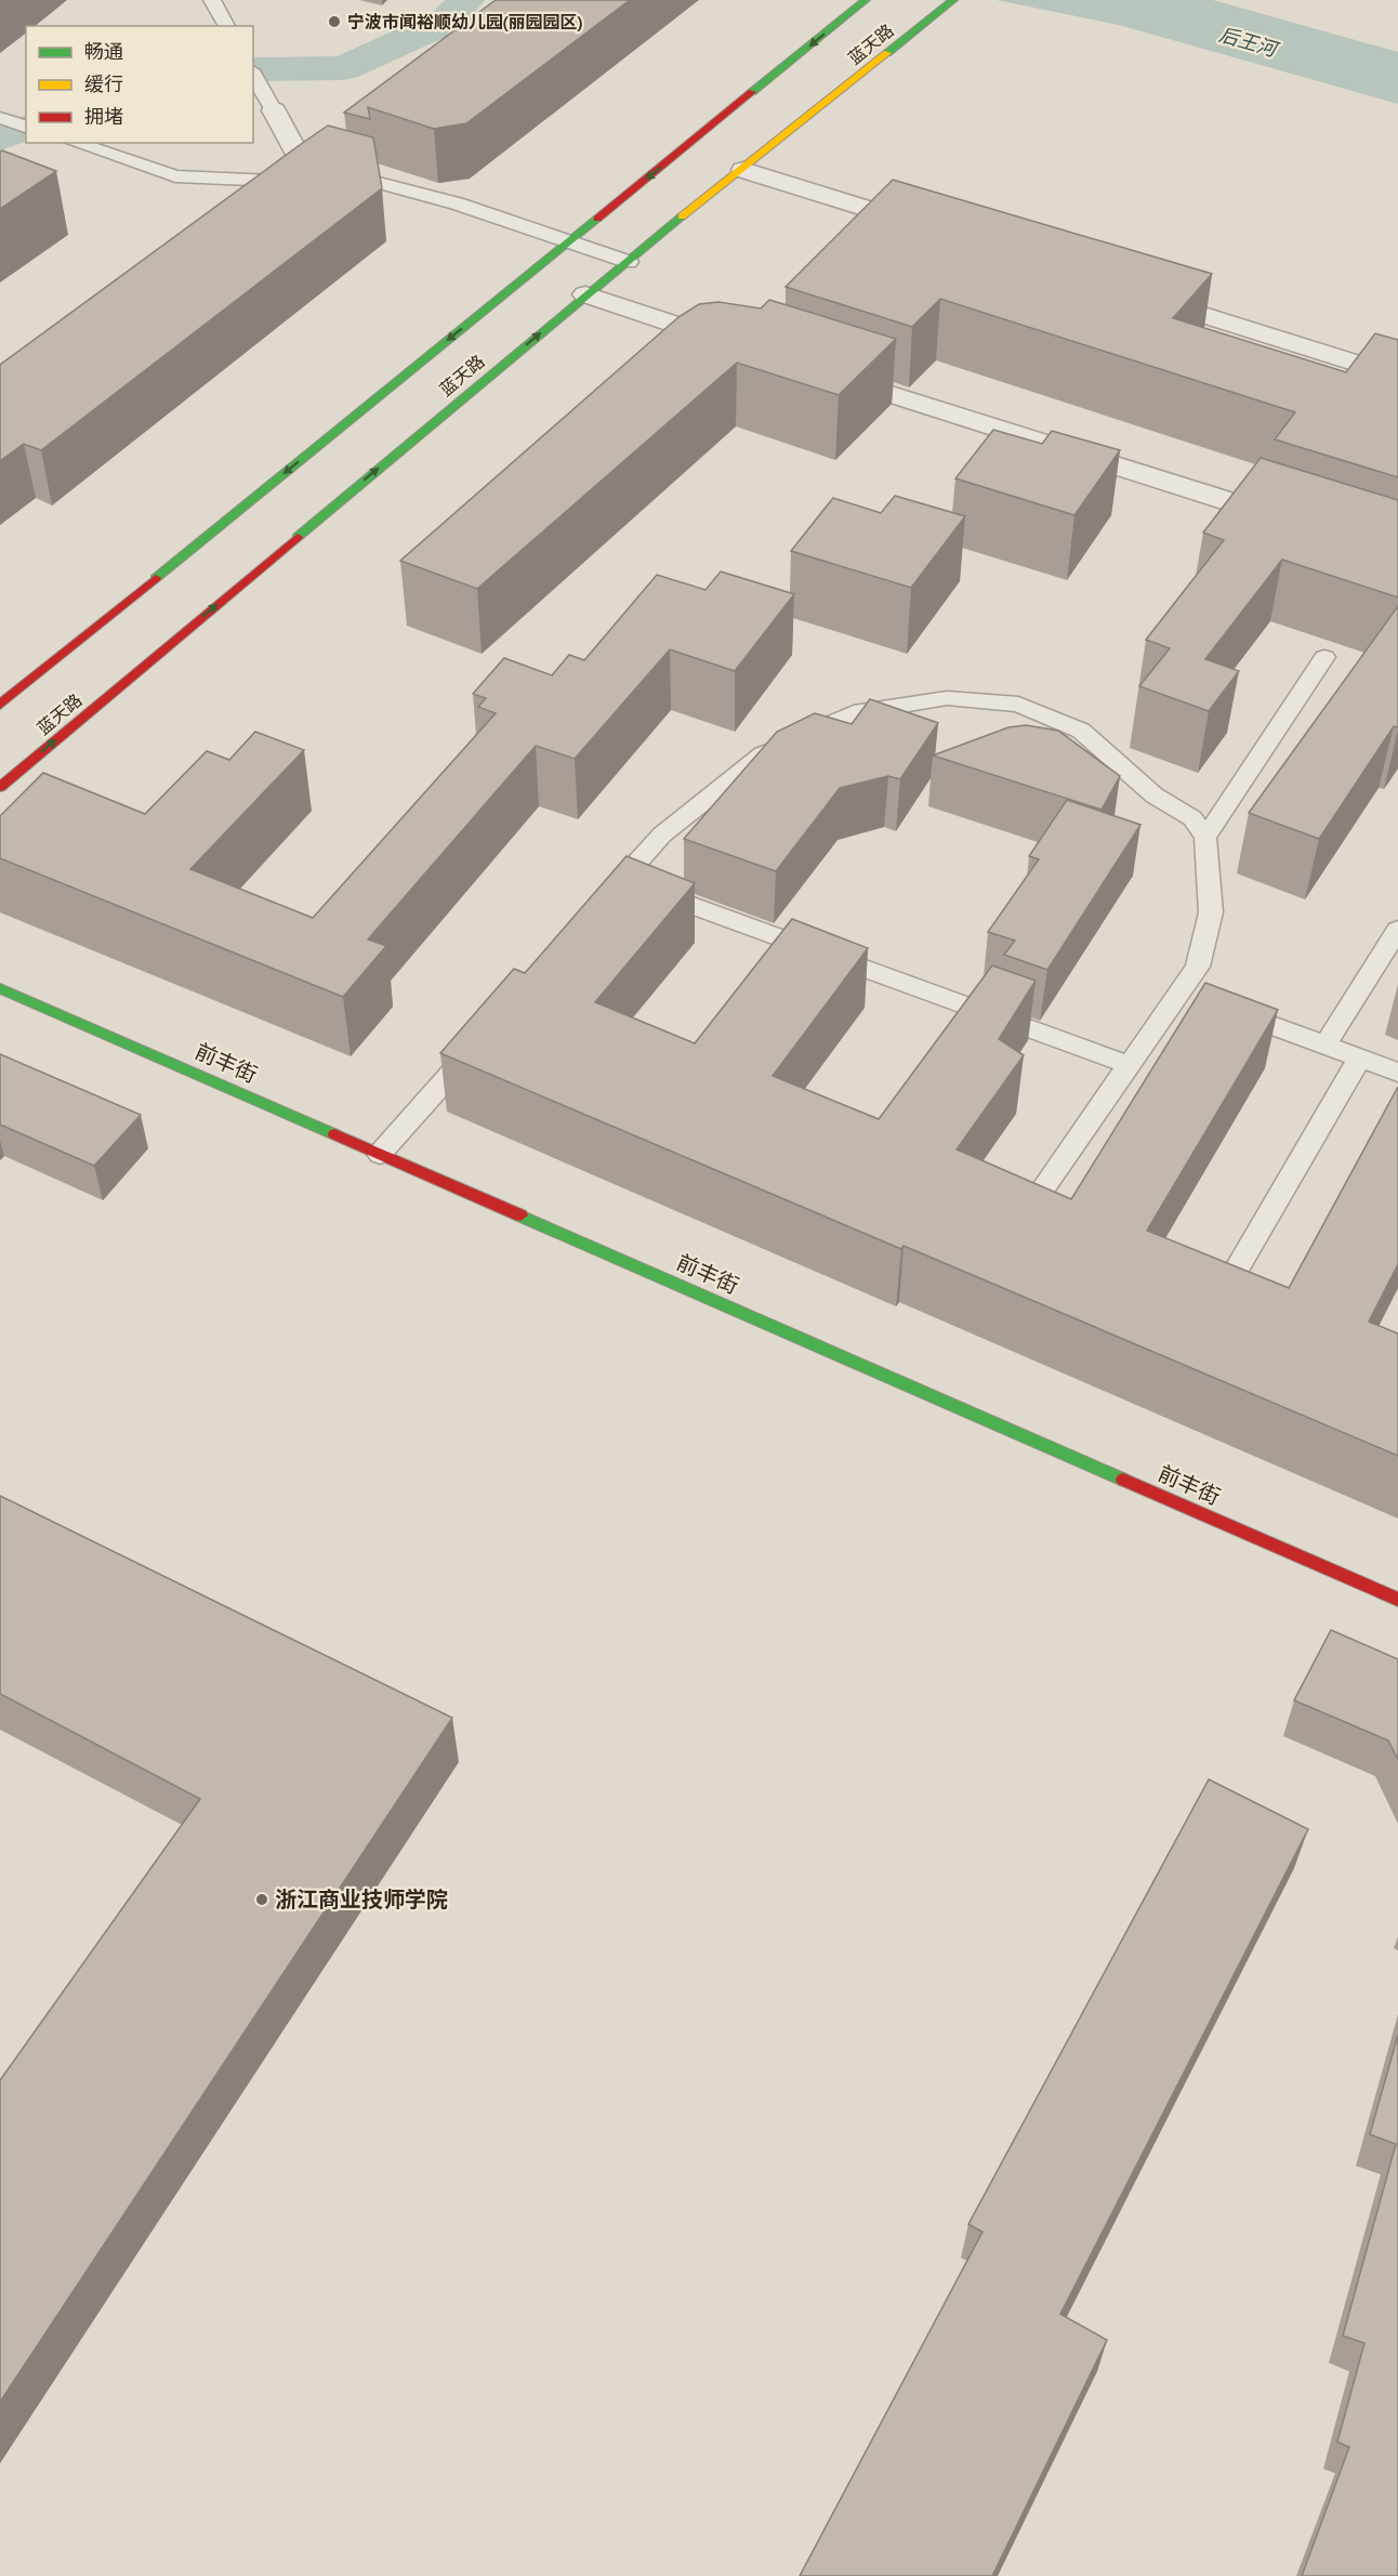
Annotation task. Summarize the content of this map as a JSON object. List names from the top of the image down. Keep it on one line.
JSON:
{"streets":{"street":["蓝天路","前丰街"]},"water":["后王河"],"places":["宁波市闻裕顺幼儿园(丽园园区)","浙江商业技师学院"],"legend":["畅通","缓行","拥堵"]}
